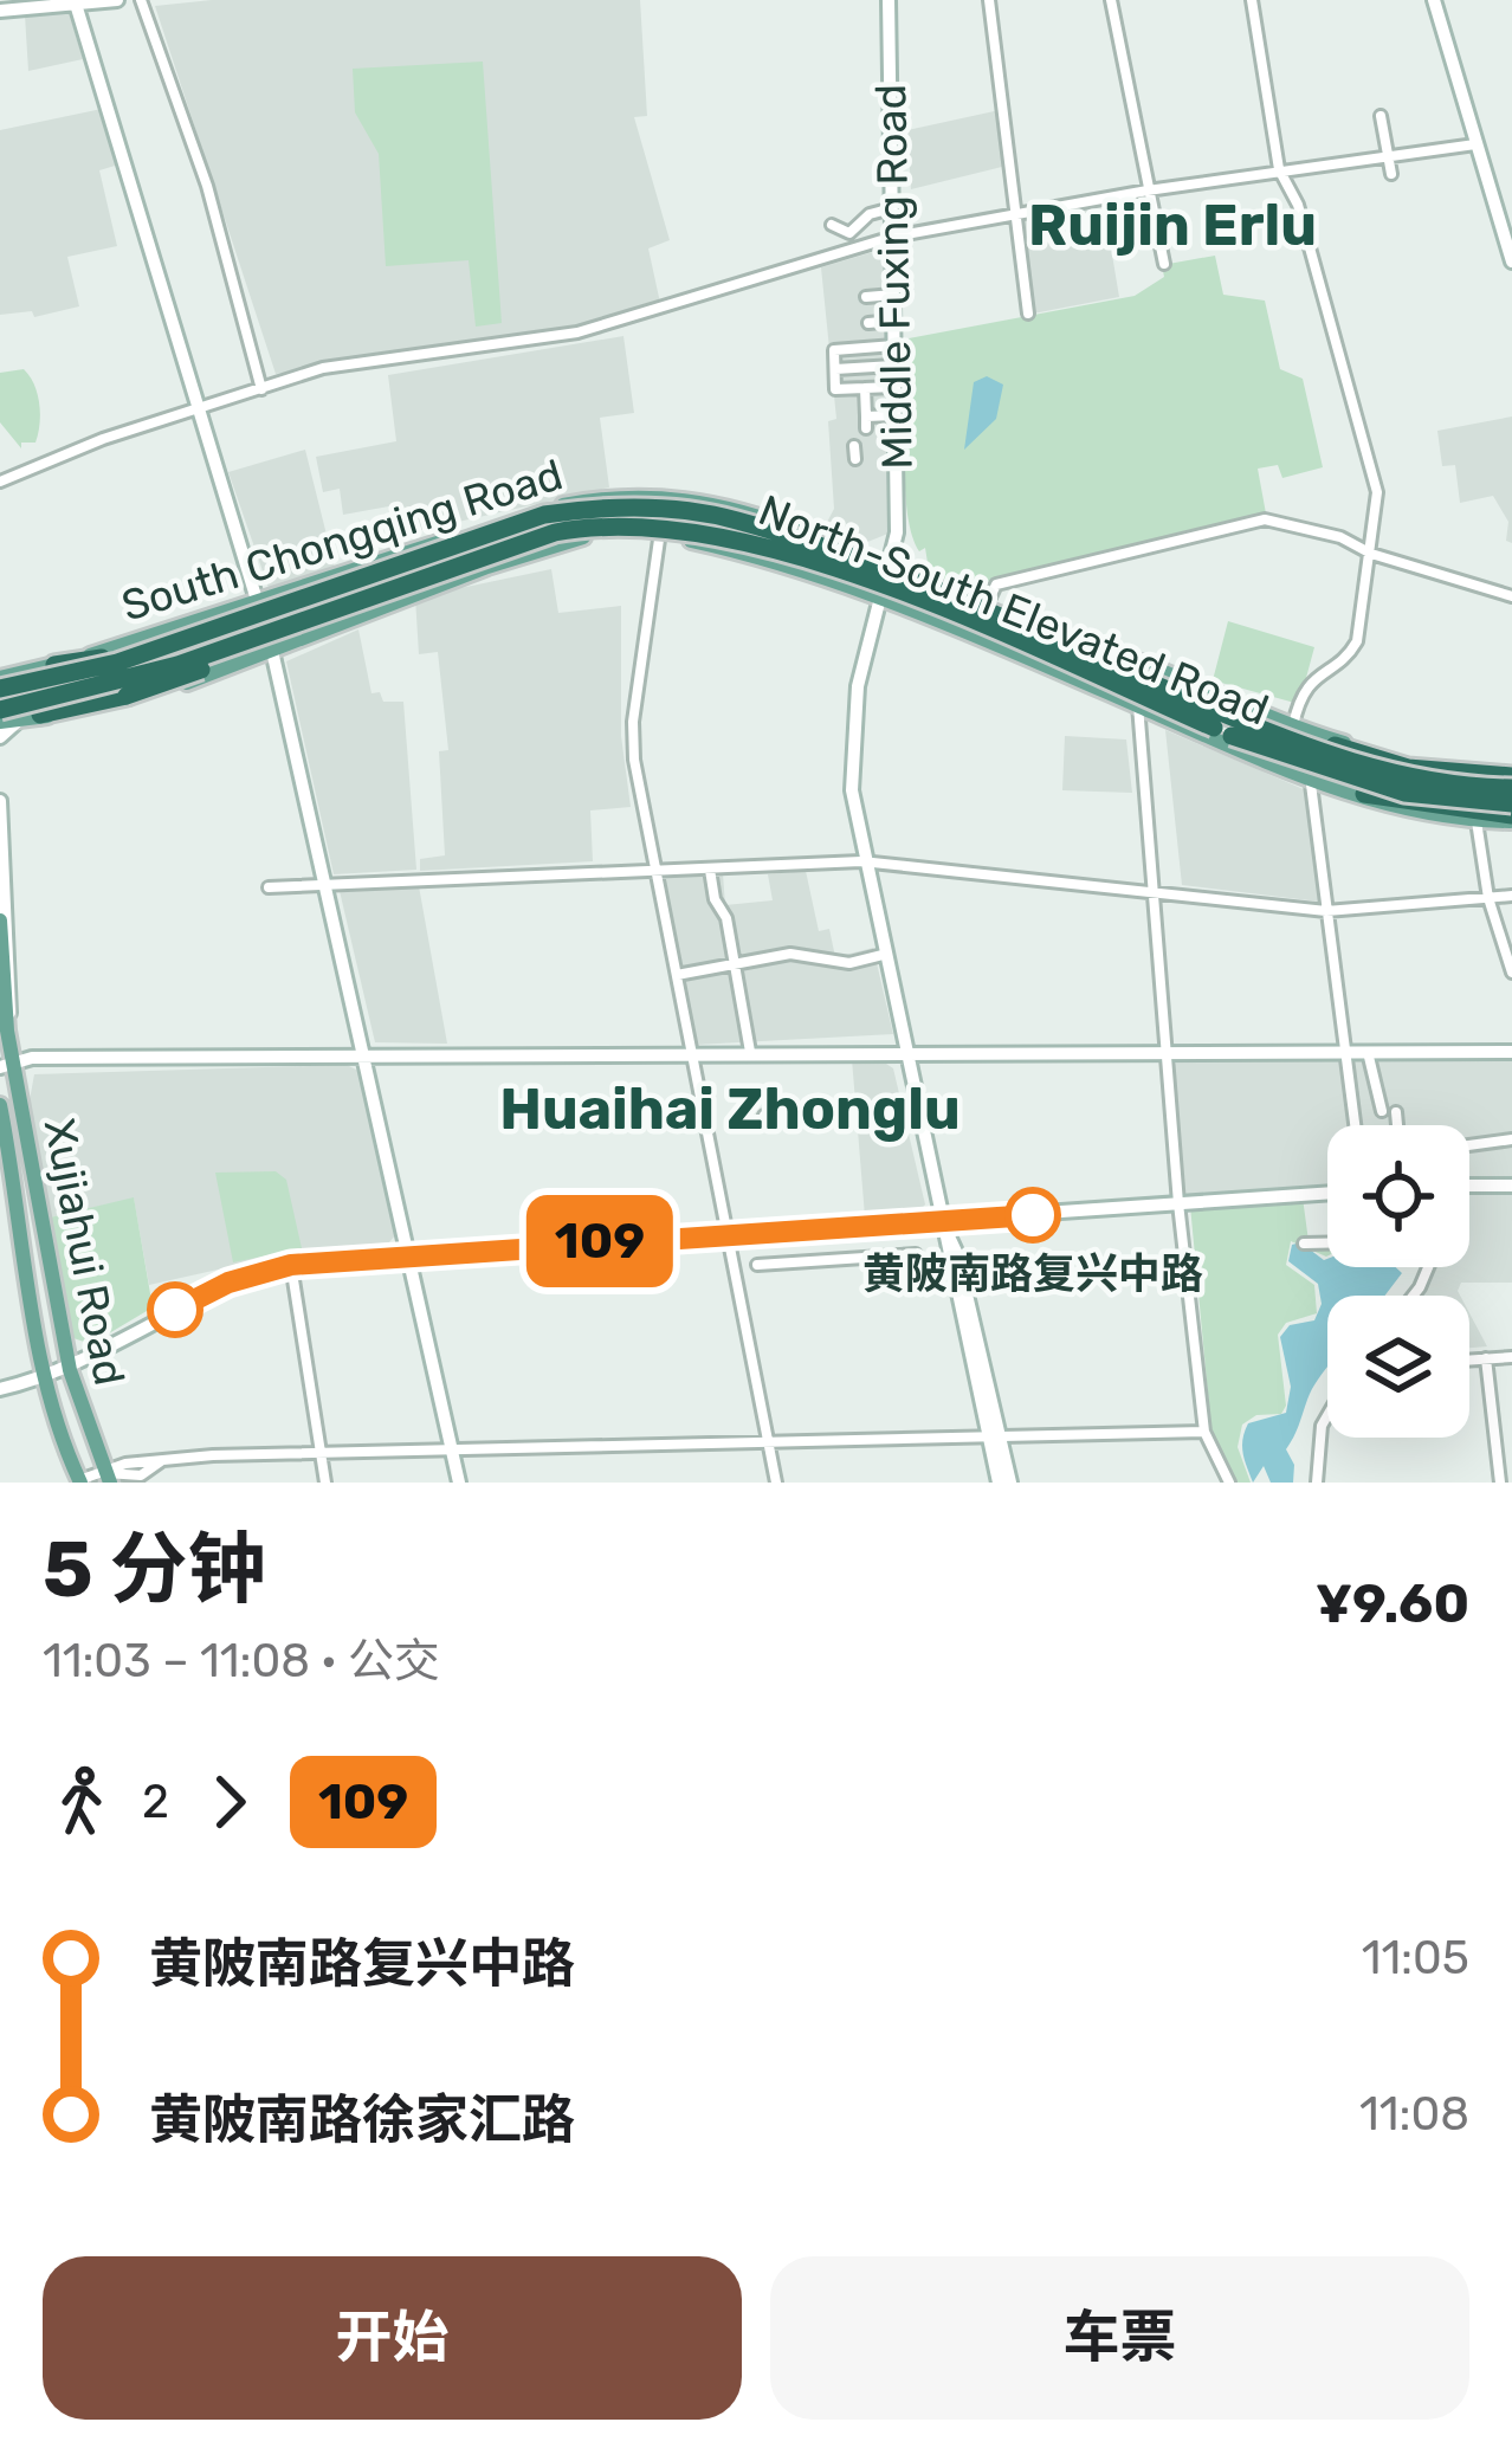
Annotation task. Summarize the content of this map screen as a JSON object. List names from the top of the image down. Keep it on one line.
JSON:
{"streets":{"highway":["North-South Elevated Road"],"main road":["South Chongqing Road","Xujiahui Road"],"street":["Middle Fuxing Road"]},"crossings":[["Middle Fuxing Road","South Chongqing Road"],["South Chongqing Road","North-South Elevated Road"]],"districts":["Ruijin Erlu","Huaihai Zhonglu"],"places":["黄陂南路复兴中路"],"lines":["bus line 109"],"page":{"on_map":"109","heading":["5 分钟","11:03 – 11:08 · 公交","¥9.60"],"legs":["2","109"],"list":[{"name":"黄陂南路复兴中路","value":"11:05"},{"name":"黄陂南路徐家汇路","value":"11:08"}],"buttons":["开始","车票"]}}
